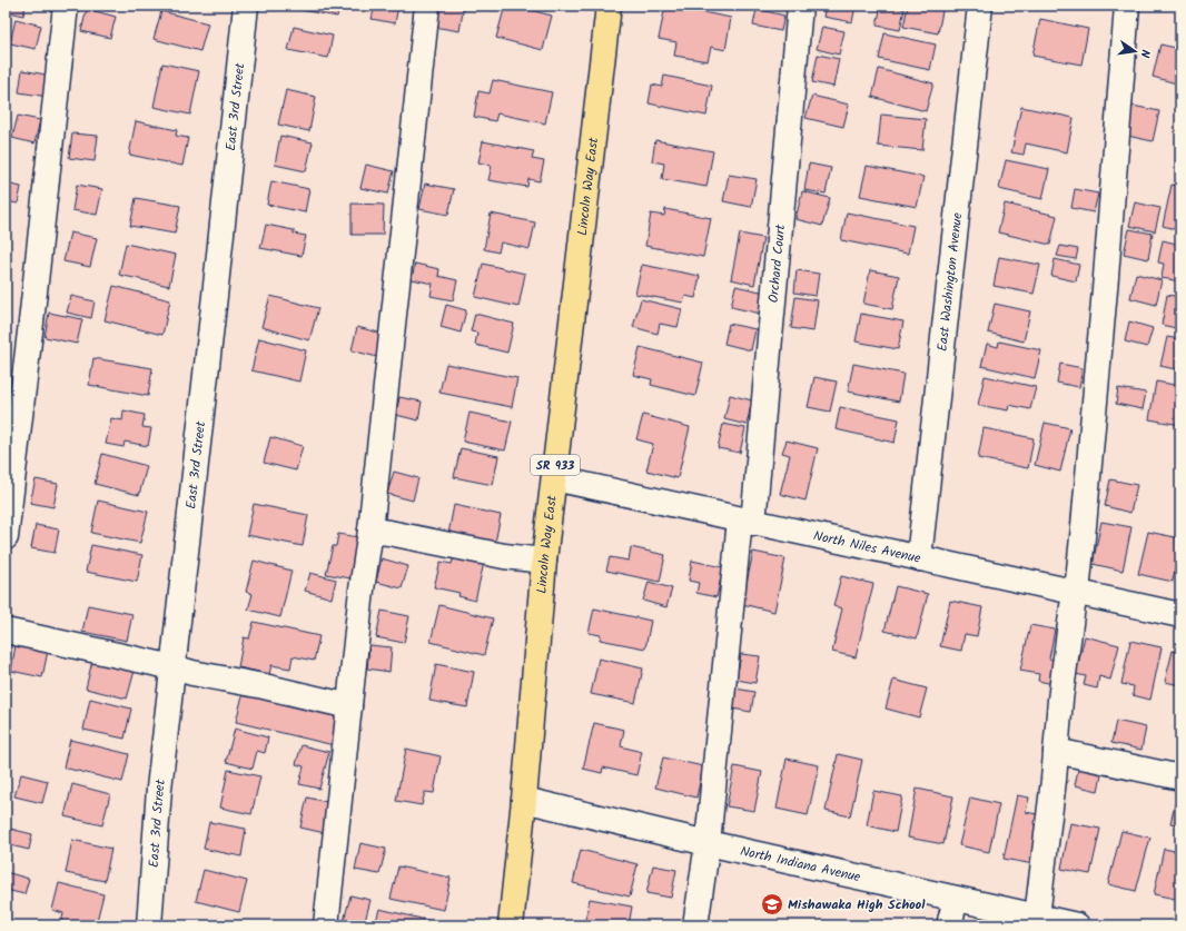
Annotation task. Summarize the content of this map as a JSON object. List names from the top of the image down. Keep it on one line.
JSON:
{"streets":{"main road":["Lincoln Way East","SR 933"],"street":["East 3rd Street","Orchard Court","East Washington Avenue","North Niles Avenue","North Indiana Avenue"]},"crossings":[["Lincoln Way East","North Niles Avenue"],["Lincoln Way East","North Indiana Avenue"],["Orchard Court","North Niles Avenue"],["Orchard Court","North Indiana Avenue"],["East Washington Avenue","North Niles Avenue"]],"places":{"school or university":["Mishawaka High School"]},"north":"right"}
